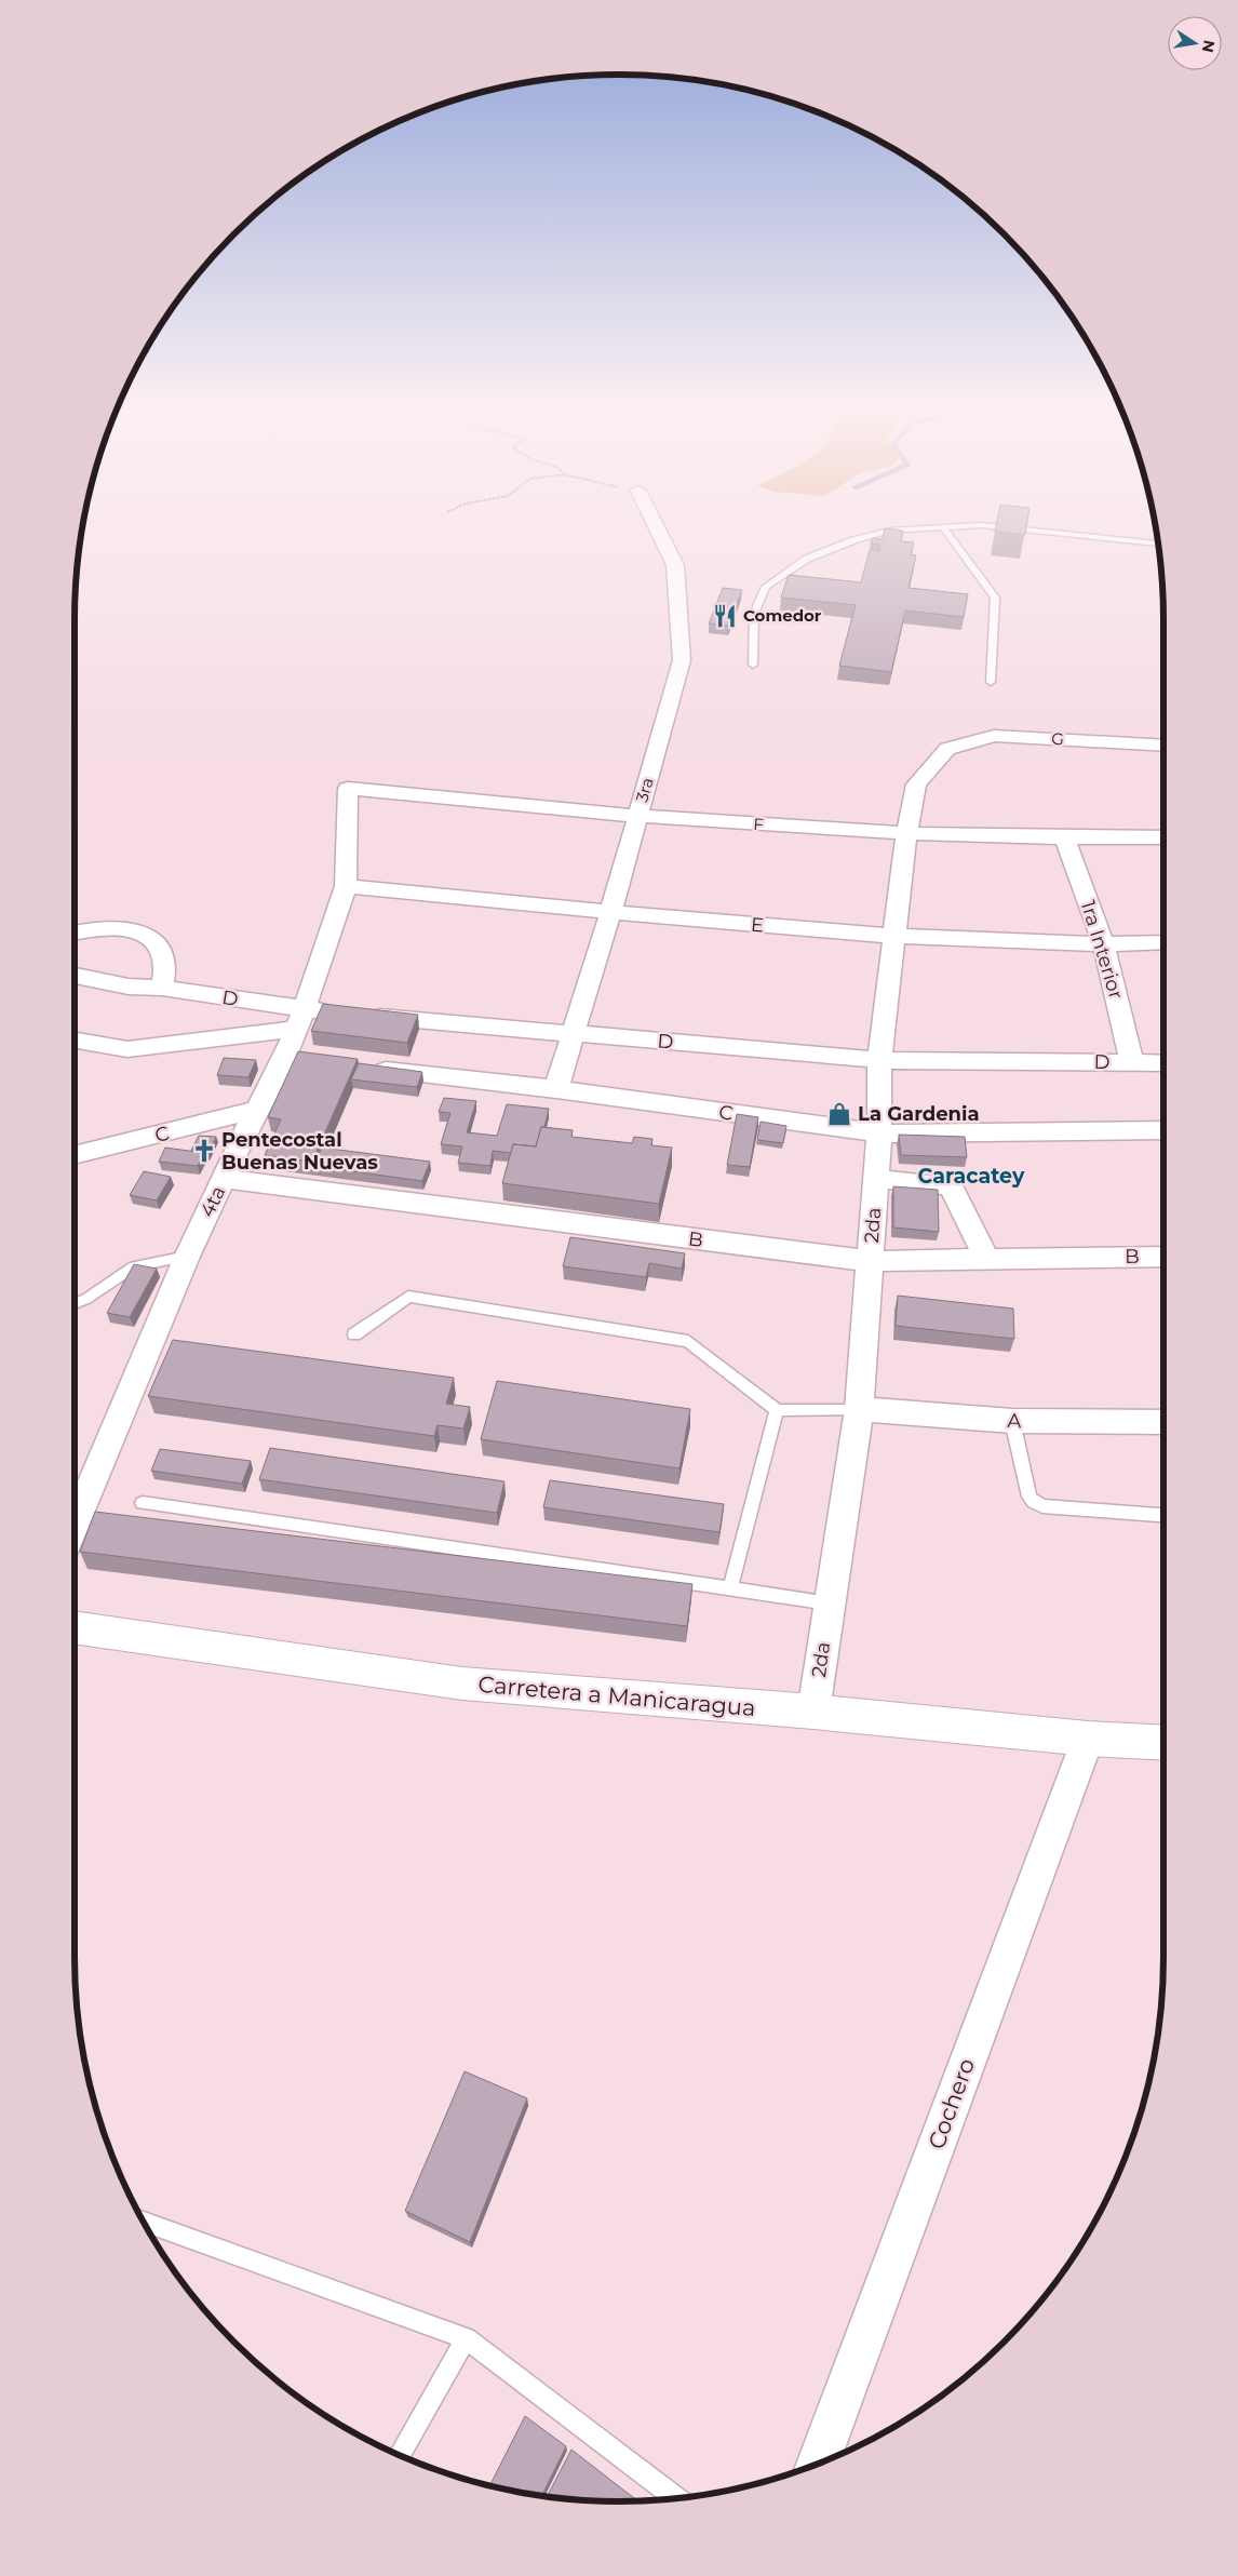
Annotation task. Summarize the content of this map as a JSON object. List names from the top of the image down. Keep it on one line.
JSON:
{"streets":{"main road":["Carretera a Manicaragua"],"street":["G","3ra","F","E","1ra Interior","D","C","4ta","2da","B","A","Cochero"]},"crossings":[["G","2da"],["3ra","F"],["3ra","E"],["3ra","D"],["3ra","C"],["F","1ra Interior"],["F","4ta"],["F","2da"],["E","1ra Interior"],["E","4ta"],["E","2da"],["1ra Interior","D"],["D","4ta"],["D","2da"],["C","4ta"],["C","2da"],["4ta","B"],["2da","B"],["2da","A"],["2da","Carretera a Manicaragua"],["Carretera a Manicaragua","Cochero"]],"districts":["Caracatey"],"places":{"restaurant":["Comedor"],"shop":["La Gardenia"],"church":["Pentecostal Buenas Nuevas"]},"north":"right"}
